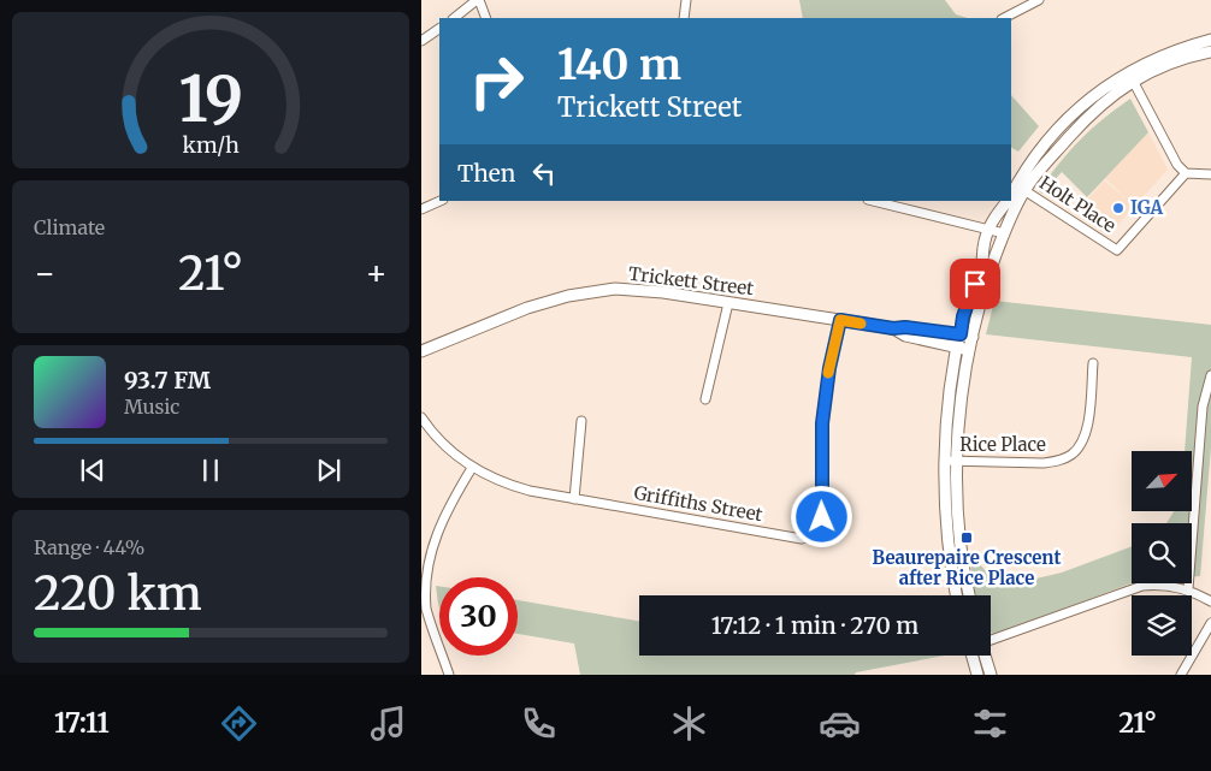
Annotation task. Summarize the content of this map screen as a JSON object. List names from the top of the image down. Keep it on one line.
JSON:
{"streets":{"street":["Holt Place","Trickett Street","Rice Place","Griffiths Street"]},"crossings":[["Trickett Street","Griffiths Street"]],"places":{"other":["IGA"],"transit":["Beaurepaire Crescent after Rice Place"]},"north":"top right","page":{"turn":["140 m","Trickett Street"],"then":"Then","tile":["Climate",["Range · 44%","220 km"]],"heat":["−","21°","+"],"song":["93.7 FM","Music"],"limit":"30","trip":"17:12 · 1 min · 270 m","tabs":["17:11","21°"],"gauge":["19","km/h"]}}
